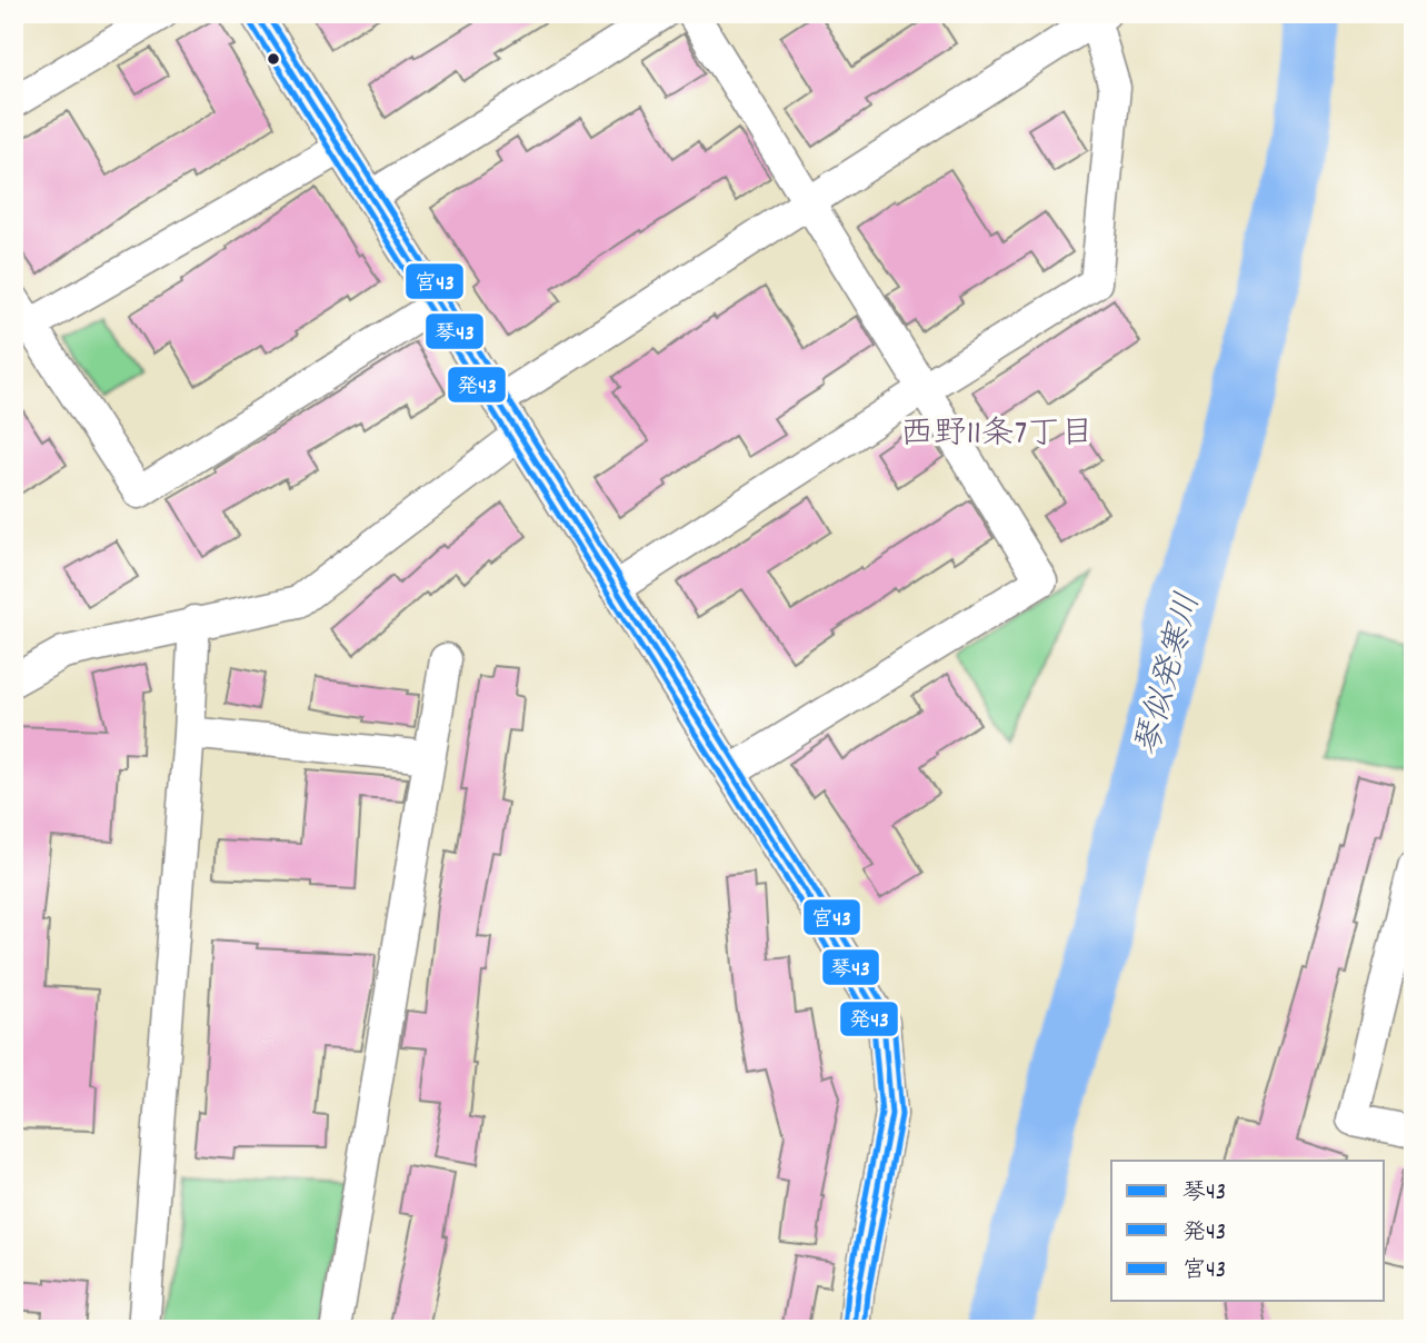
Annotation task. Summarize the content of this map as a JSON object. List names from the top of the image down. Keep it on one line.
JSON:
{"districts":["西野11条7丁目"],"water":["琴似発寒川"],"lines":["transit line 琴43","transit line 宮43","transit line 発43"],"legend":["琴43","発43","宮43"]}
